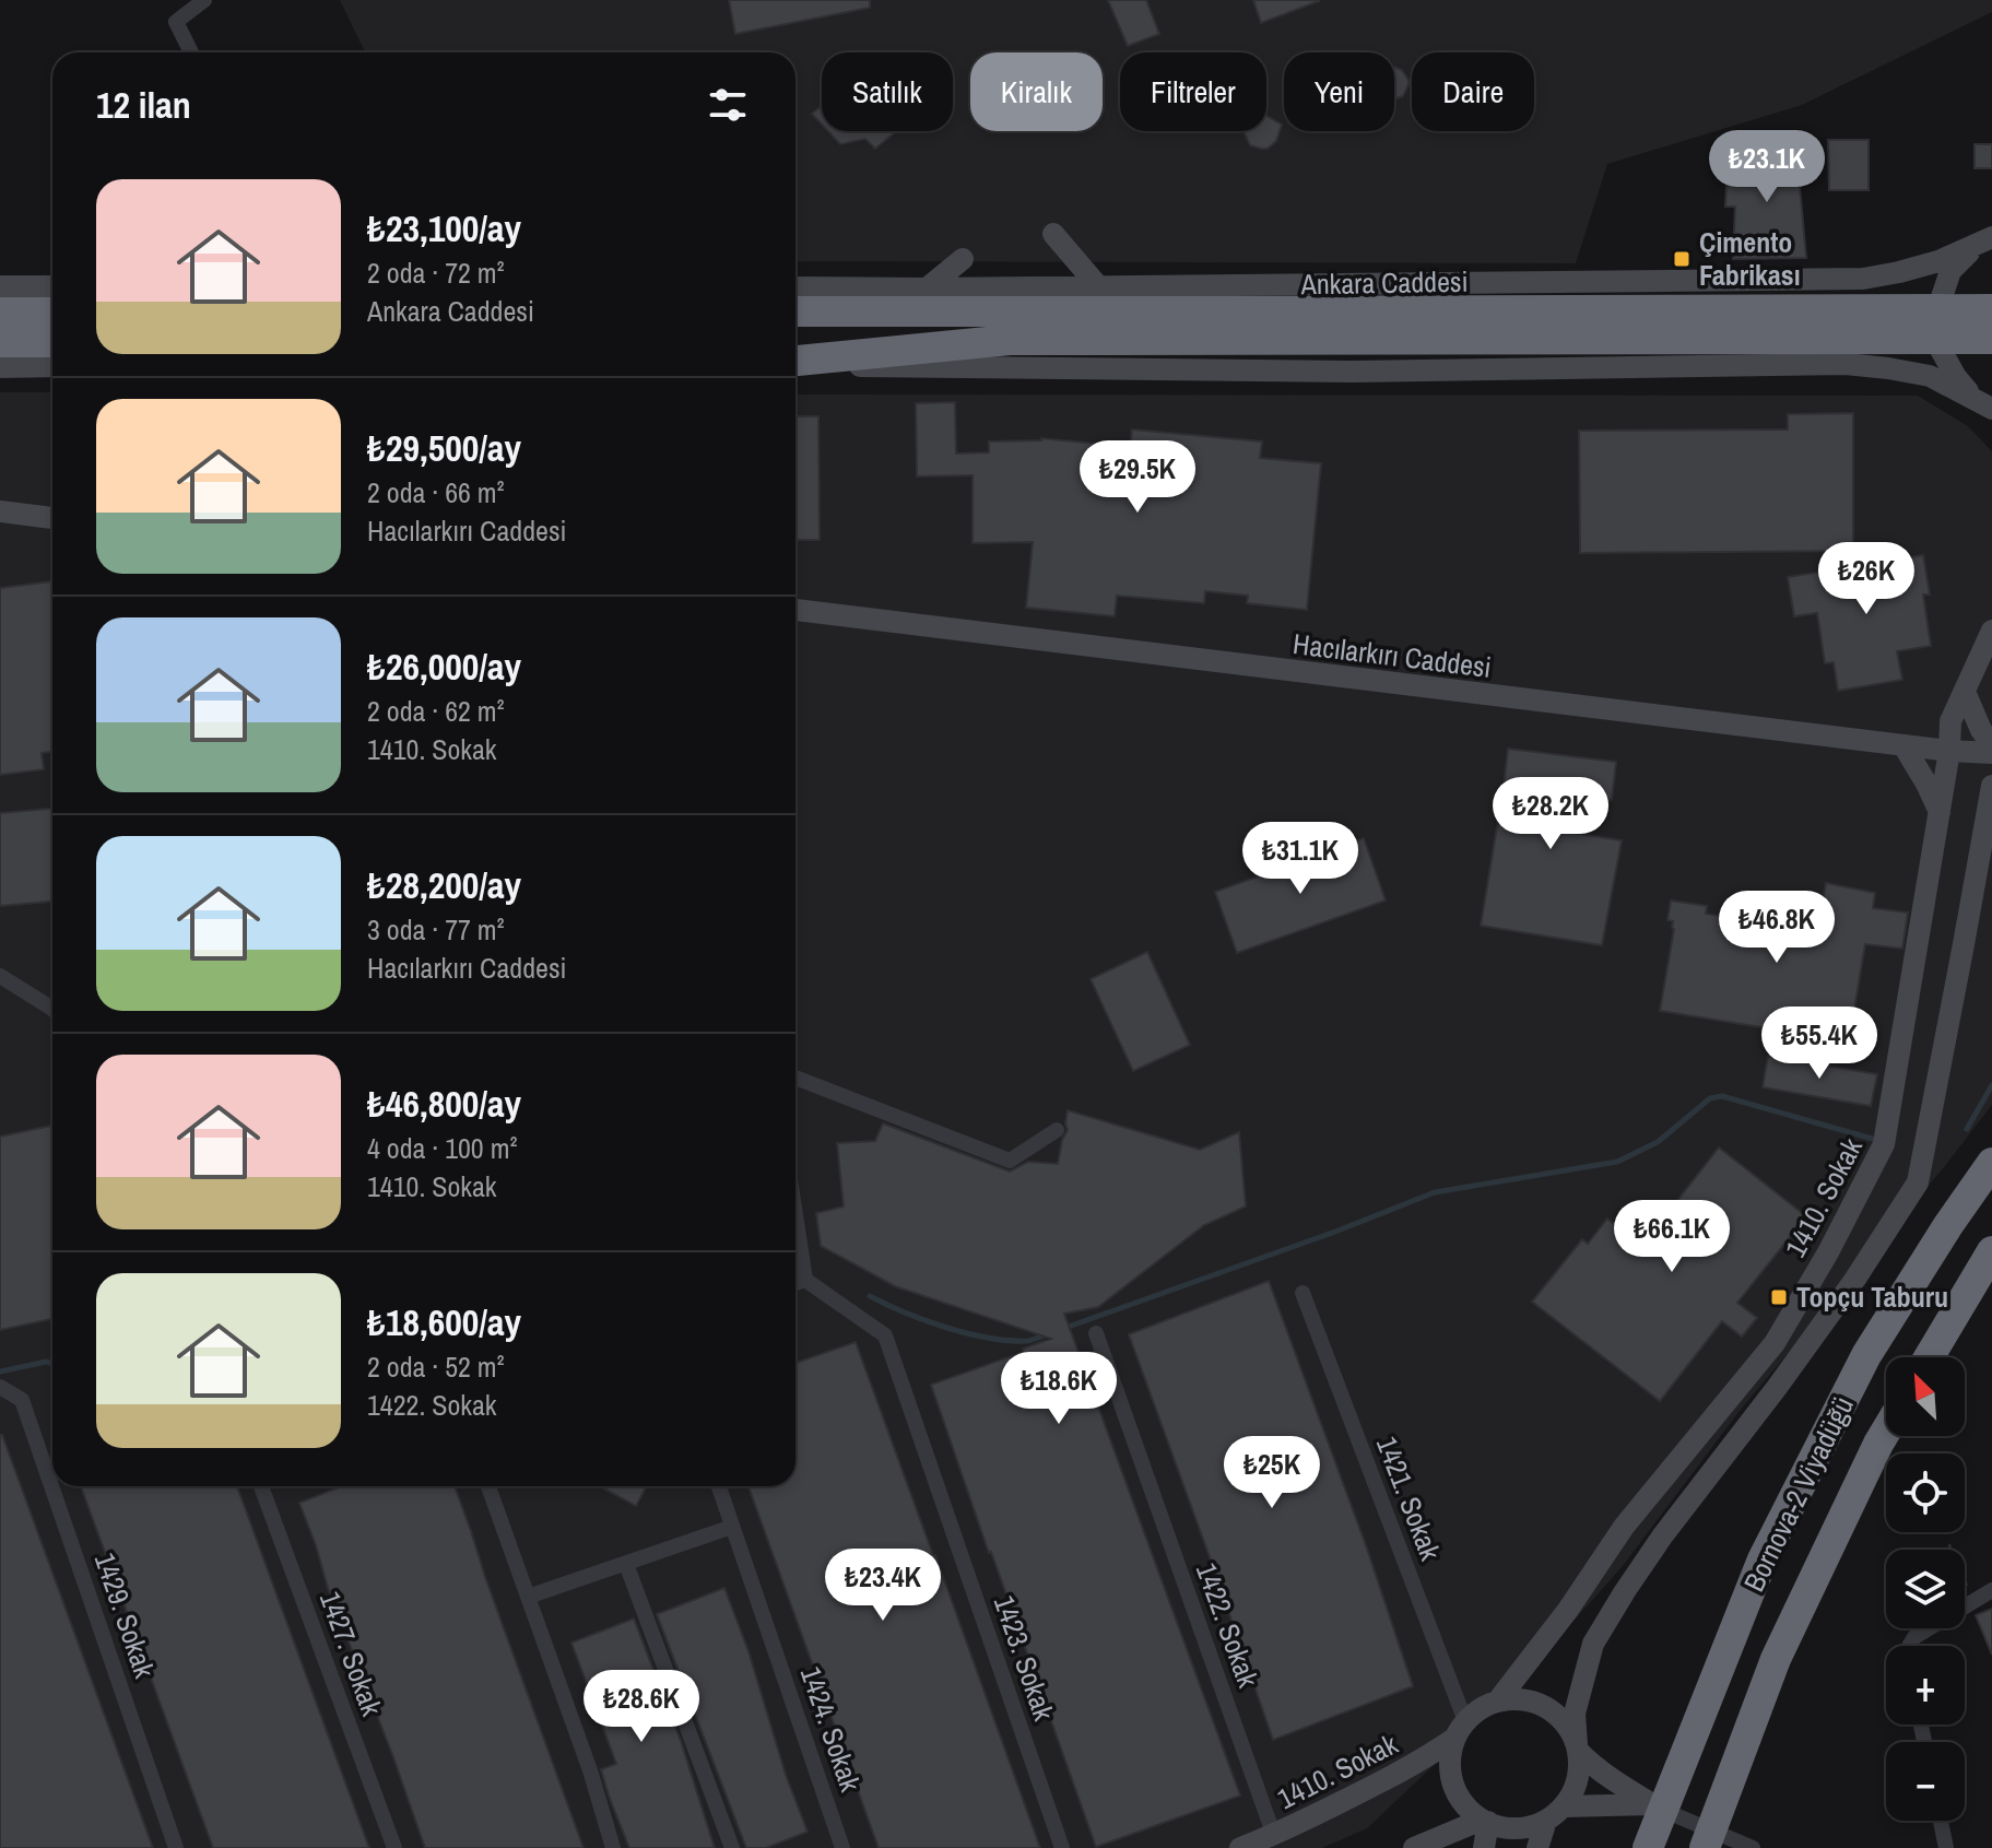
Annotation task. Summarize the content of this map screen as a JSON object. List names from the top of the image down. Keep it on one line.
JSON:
{"streets":{"highway":["Ankara Caddesi","Bornova-2 Viyadüğü"],"street":["Hacılarkırı Caddesi","1410. Sokak","1421. Sokak","1429. Sokak","1422. Sokak","1427. Sokak","1423. Sokak","1424. Sokak"]},"crossings":[["Hacılarkırı Caddesi","1410. Sokak"],["1410. Sokak","1421. Sokak"],["1410. Sokak","1422. Sokak"]],"places":{"transit":["Çimento Fabrikası","Topçu Taburu"]},"north":"top left","page":{"chip":["Satılık","Kiralık","Filtreler","Yeni","Daire"],"heading":"12 ilan","price":["₺23.1K","₺29.5K","₺26K","₺28.2K","₺31.1K","₺46.8K","₺55.4K","₺66.1K","₺18.6K","₺25K","₺23.4K","₺28.6K"],"list":[{"name":"₺23,100/ay","note":"2 oda · 72 m² · Ankara Caddesi"},{"name":"₺29,500/ay","note":"2 oda · 66 m² · Hacılarkırı Caddesi"},{"name":"₺26,000/ay","note":"2 oda · 62 m² · 1410. Sokak"},{"name":"₺28,200/ay","note":"3 oda · 77 m² · Hacılarkırı Caddesi"},{"name":"₺46,800/ay","note":"4 oda · 100 m² · 1410. Sokak"},{"name":"₺18,600/ay","note":"2 oda · 52 m² · 1422. Sokak"}],"map_buttons":["+","−"]}}
